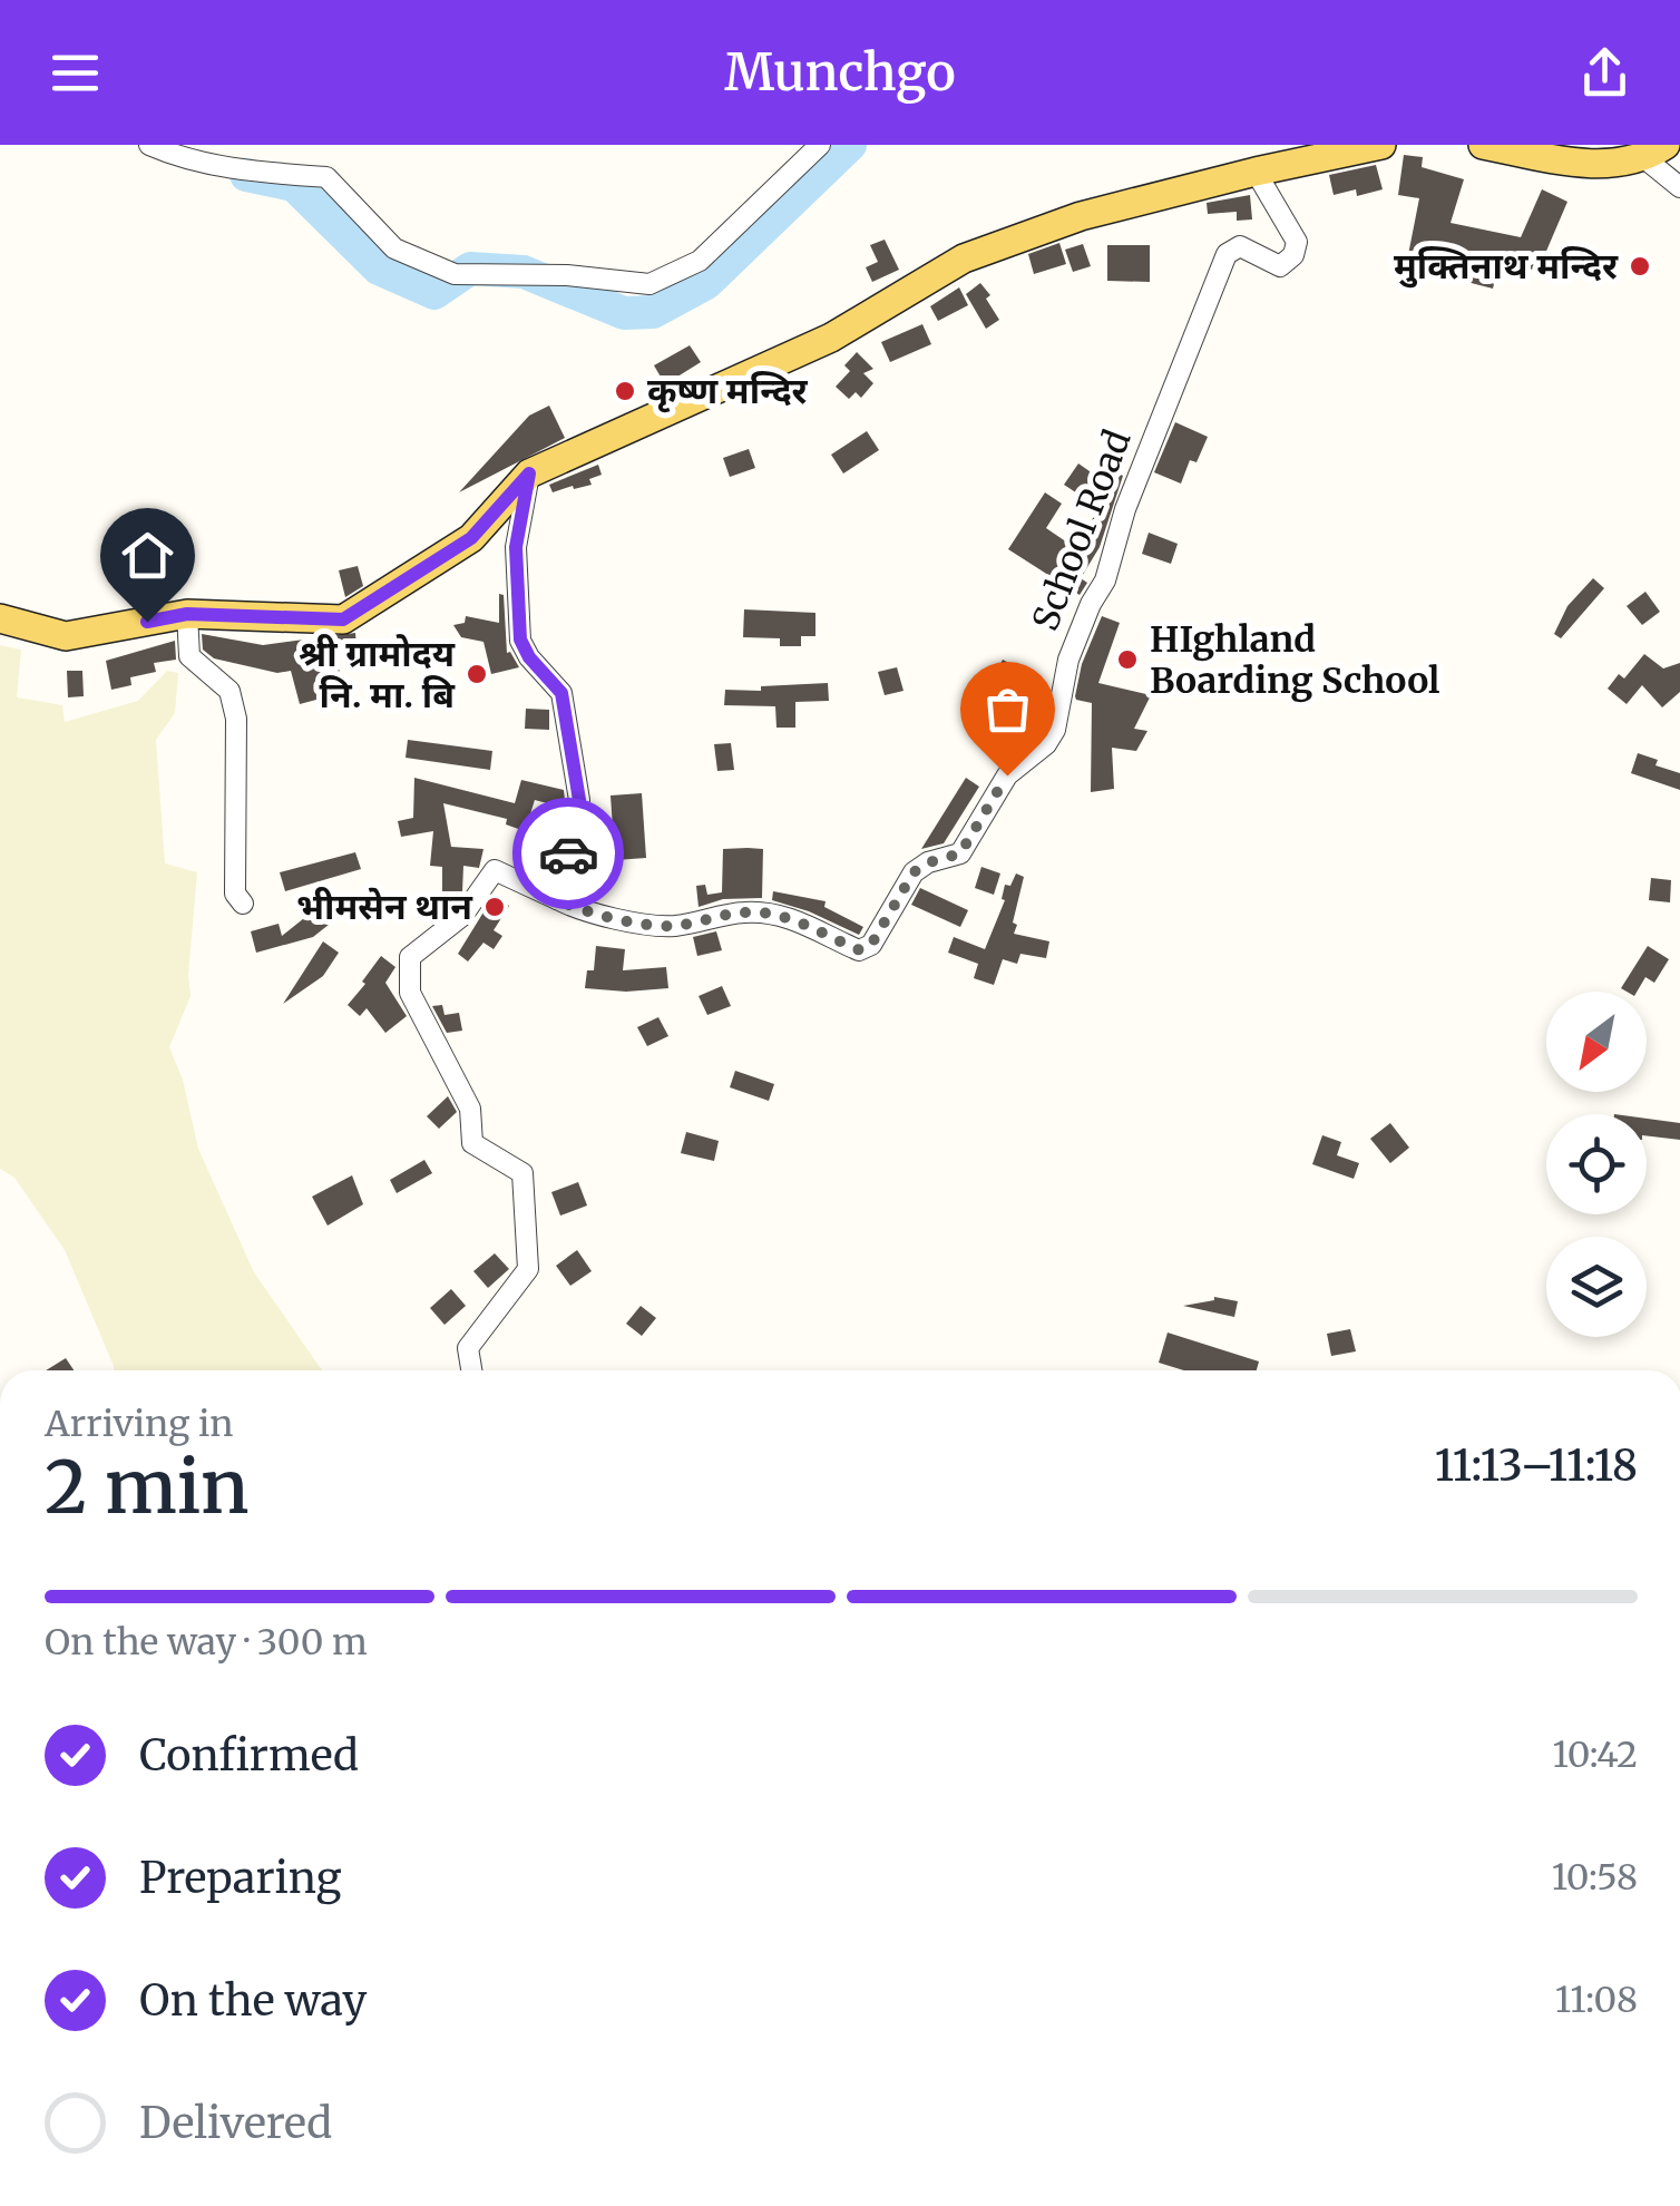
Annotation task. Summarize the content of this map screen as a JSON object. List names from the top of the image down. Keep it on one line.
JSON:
{"streets":{"street":["School Road"]},"places":["मुक्तिनाथ मन्दिर","कृष्ण मन्दिर","HIghland Boarding School","श्री ग्रामोदय नि. मा. बि","भीमसेन थान"],"north":"bottom left","page":{"header":"Munchgo","heading":["2 min","Arriving in","11:13–11:18"],"bar":"On the way · 300 m","list":[["Confirmed","10:42"],["Preparing","10:58"],["On the way","11:08"],"Delivered"]}}
